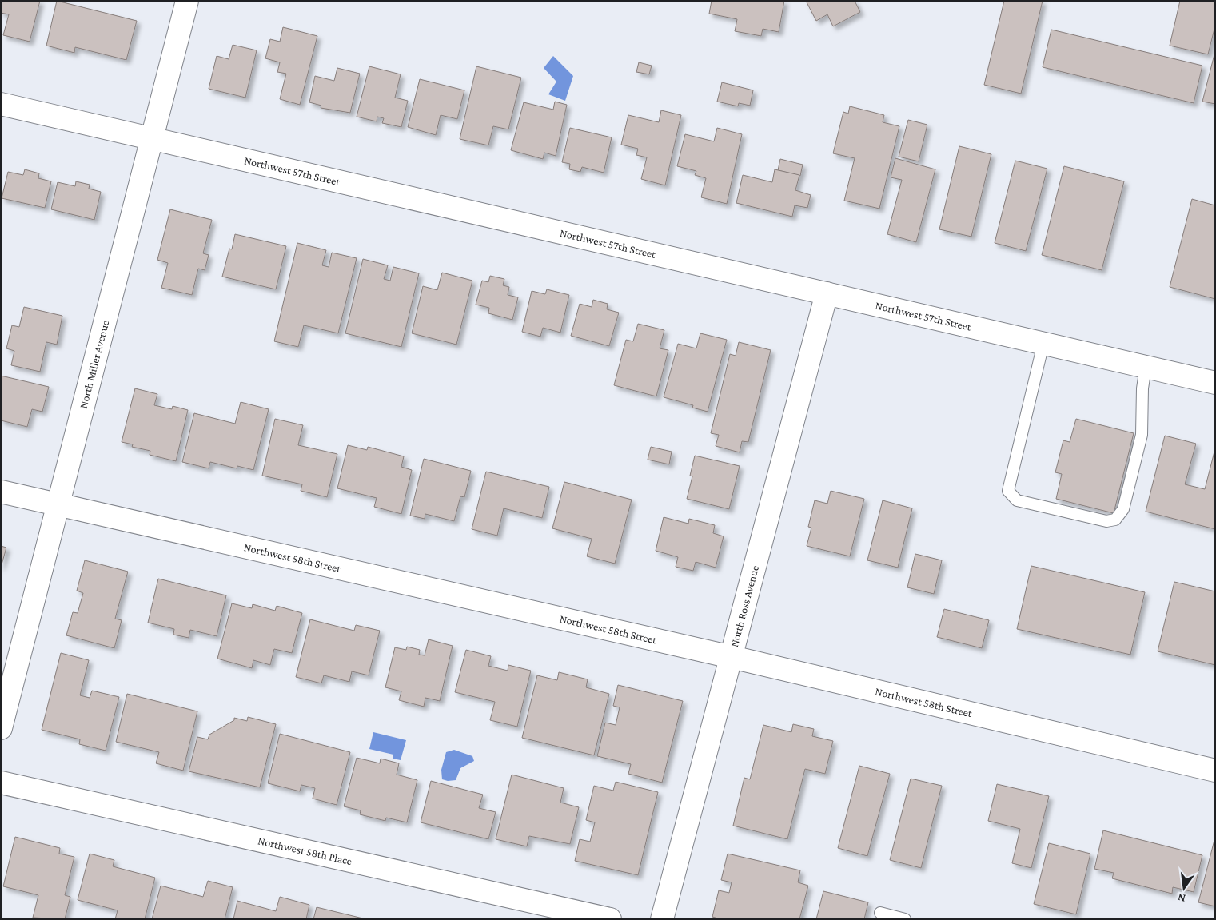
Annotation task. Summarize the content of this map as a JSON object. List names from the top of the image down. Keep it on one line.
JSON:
{"streets":{"street":["Northwest 57th Street","North Miller Avenue","Northwest 58th Street","North Ross Avenue","Northwest 58th Place"]},"crossings":[["Northwest 57th Street","North Miller Avenue"],["Northwest 57th Street","North Ross Avenue"],["North Miller Avenue","Northwest 58th Street"],["Northwest 58th Street","North Ross Avenue"]],"north":"bottom"}
